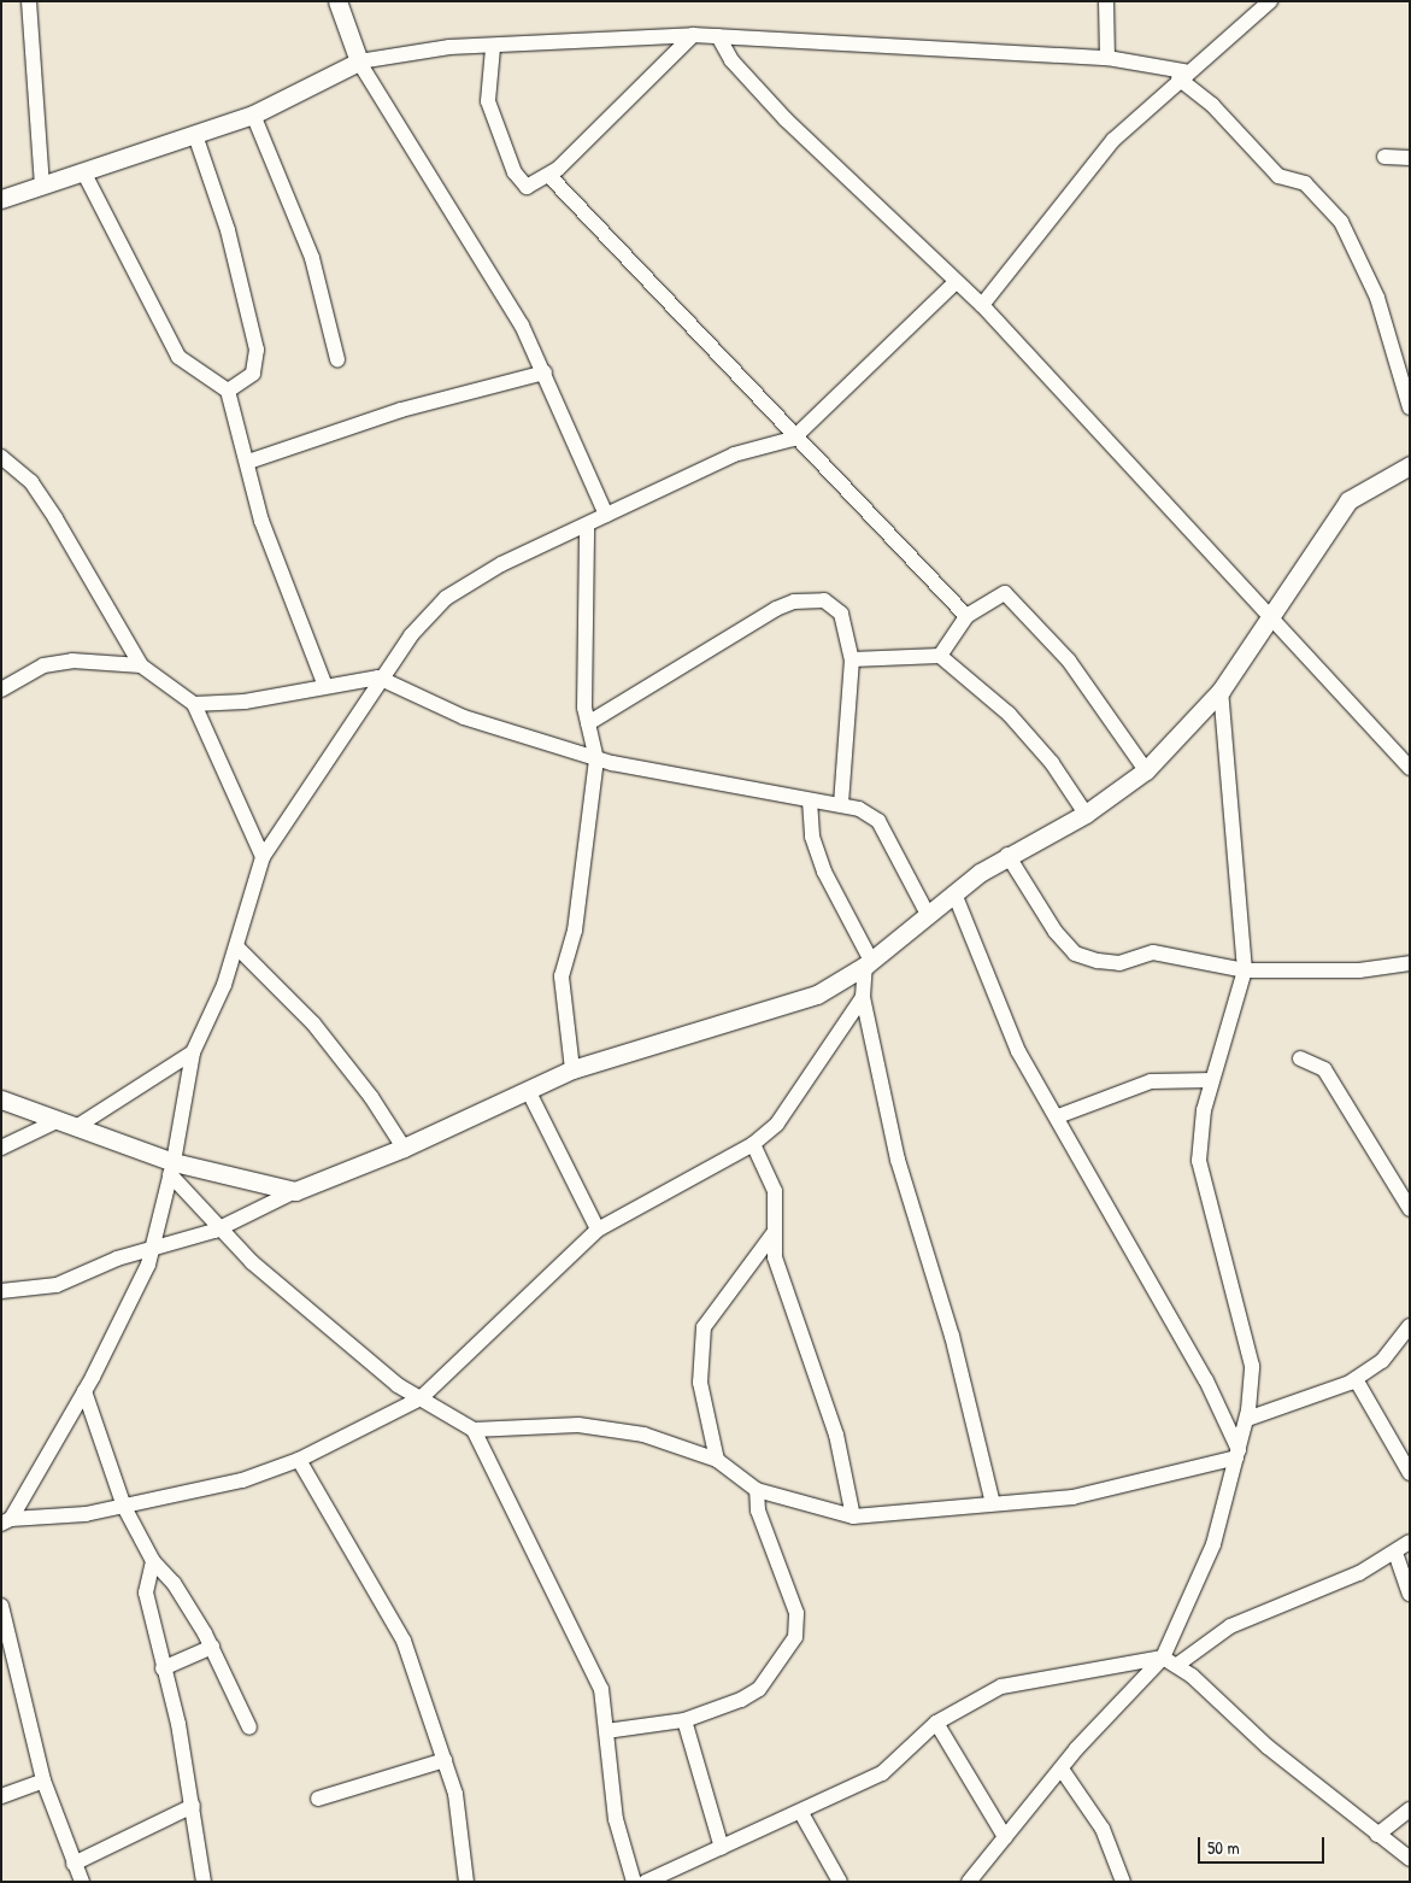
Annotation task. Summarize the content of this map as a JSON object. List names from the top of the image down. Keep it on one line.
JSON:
{"scale_bar":"50 m"}
